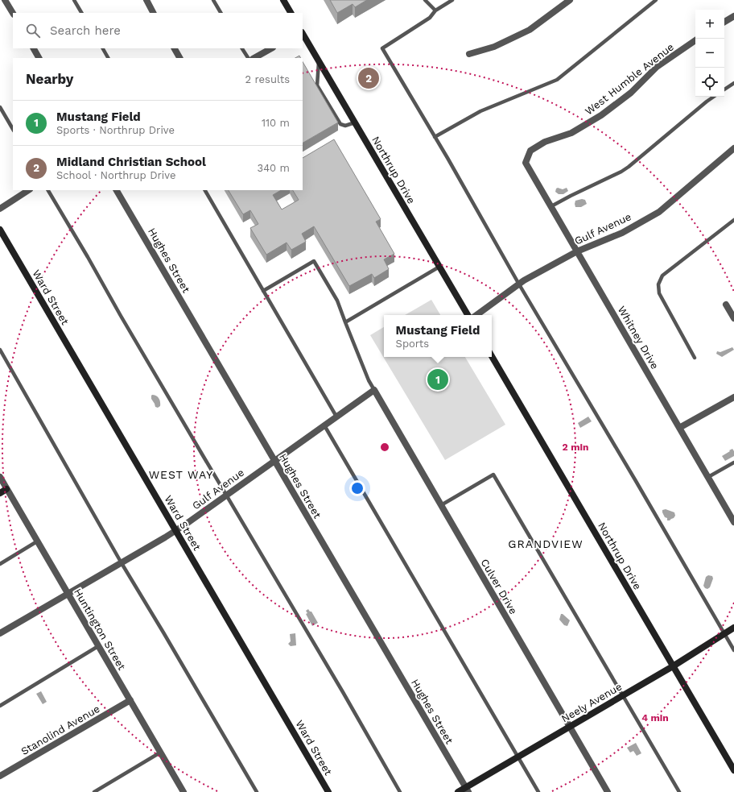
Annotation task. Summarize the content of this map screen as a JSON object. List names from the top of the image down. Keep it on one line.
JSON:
{"streets":{"street":["West Humble Avenue","Northrup Drive","Gulf Avenue","Hughes Street","Ward Street","Whitney Drive","Culver Drive","Huntington Street","Neely Avenue","Stanolind Avenue"]},"crossings":[["West Humble Avenue","Whitney Drive"],["Northrup Drive","Neely Avenue"],["Gulf Avenue","Hughes Street"],["Gulf Avenue","Ward Street"],["Gulf Avenue","Whitney Drive"],["Gulf Avenue","Culver Drive"],["Gulf Avenue","Huntington Street"],["Hughes Street","Neely Avenue"],["Culver Drive","Neely Avenue"],["Huntington Street","Stanolind Avenue"]],"districts":["WEST WAY","GRANDVIEW"],"page":{"map_buttons":["+","−"],"search":"Search here","heading":["Nearby","2 results"],"pins":["2","1"],"list":[{"mark":"1","name":"Mustang Field","note":"Sports · Northrup Drive","value":"110 m"},{"mark":"2","name":"Midland Christian School","note":"School · Northrup Drive","value":"340 m"}],"popup":["Mustang Field","Sports"]},"rings":["2 min","4 min"]}
